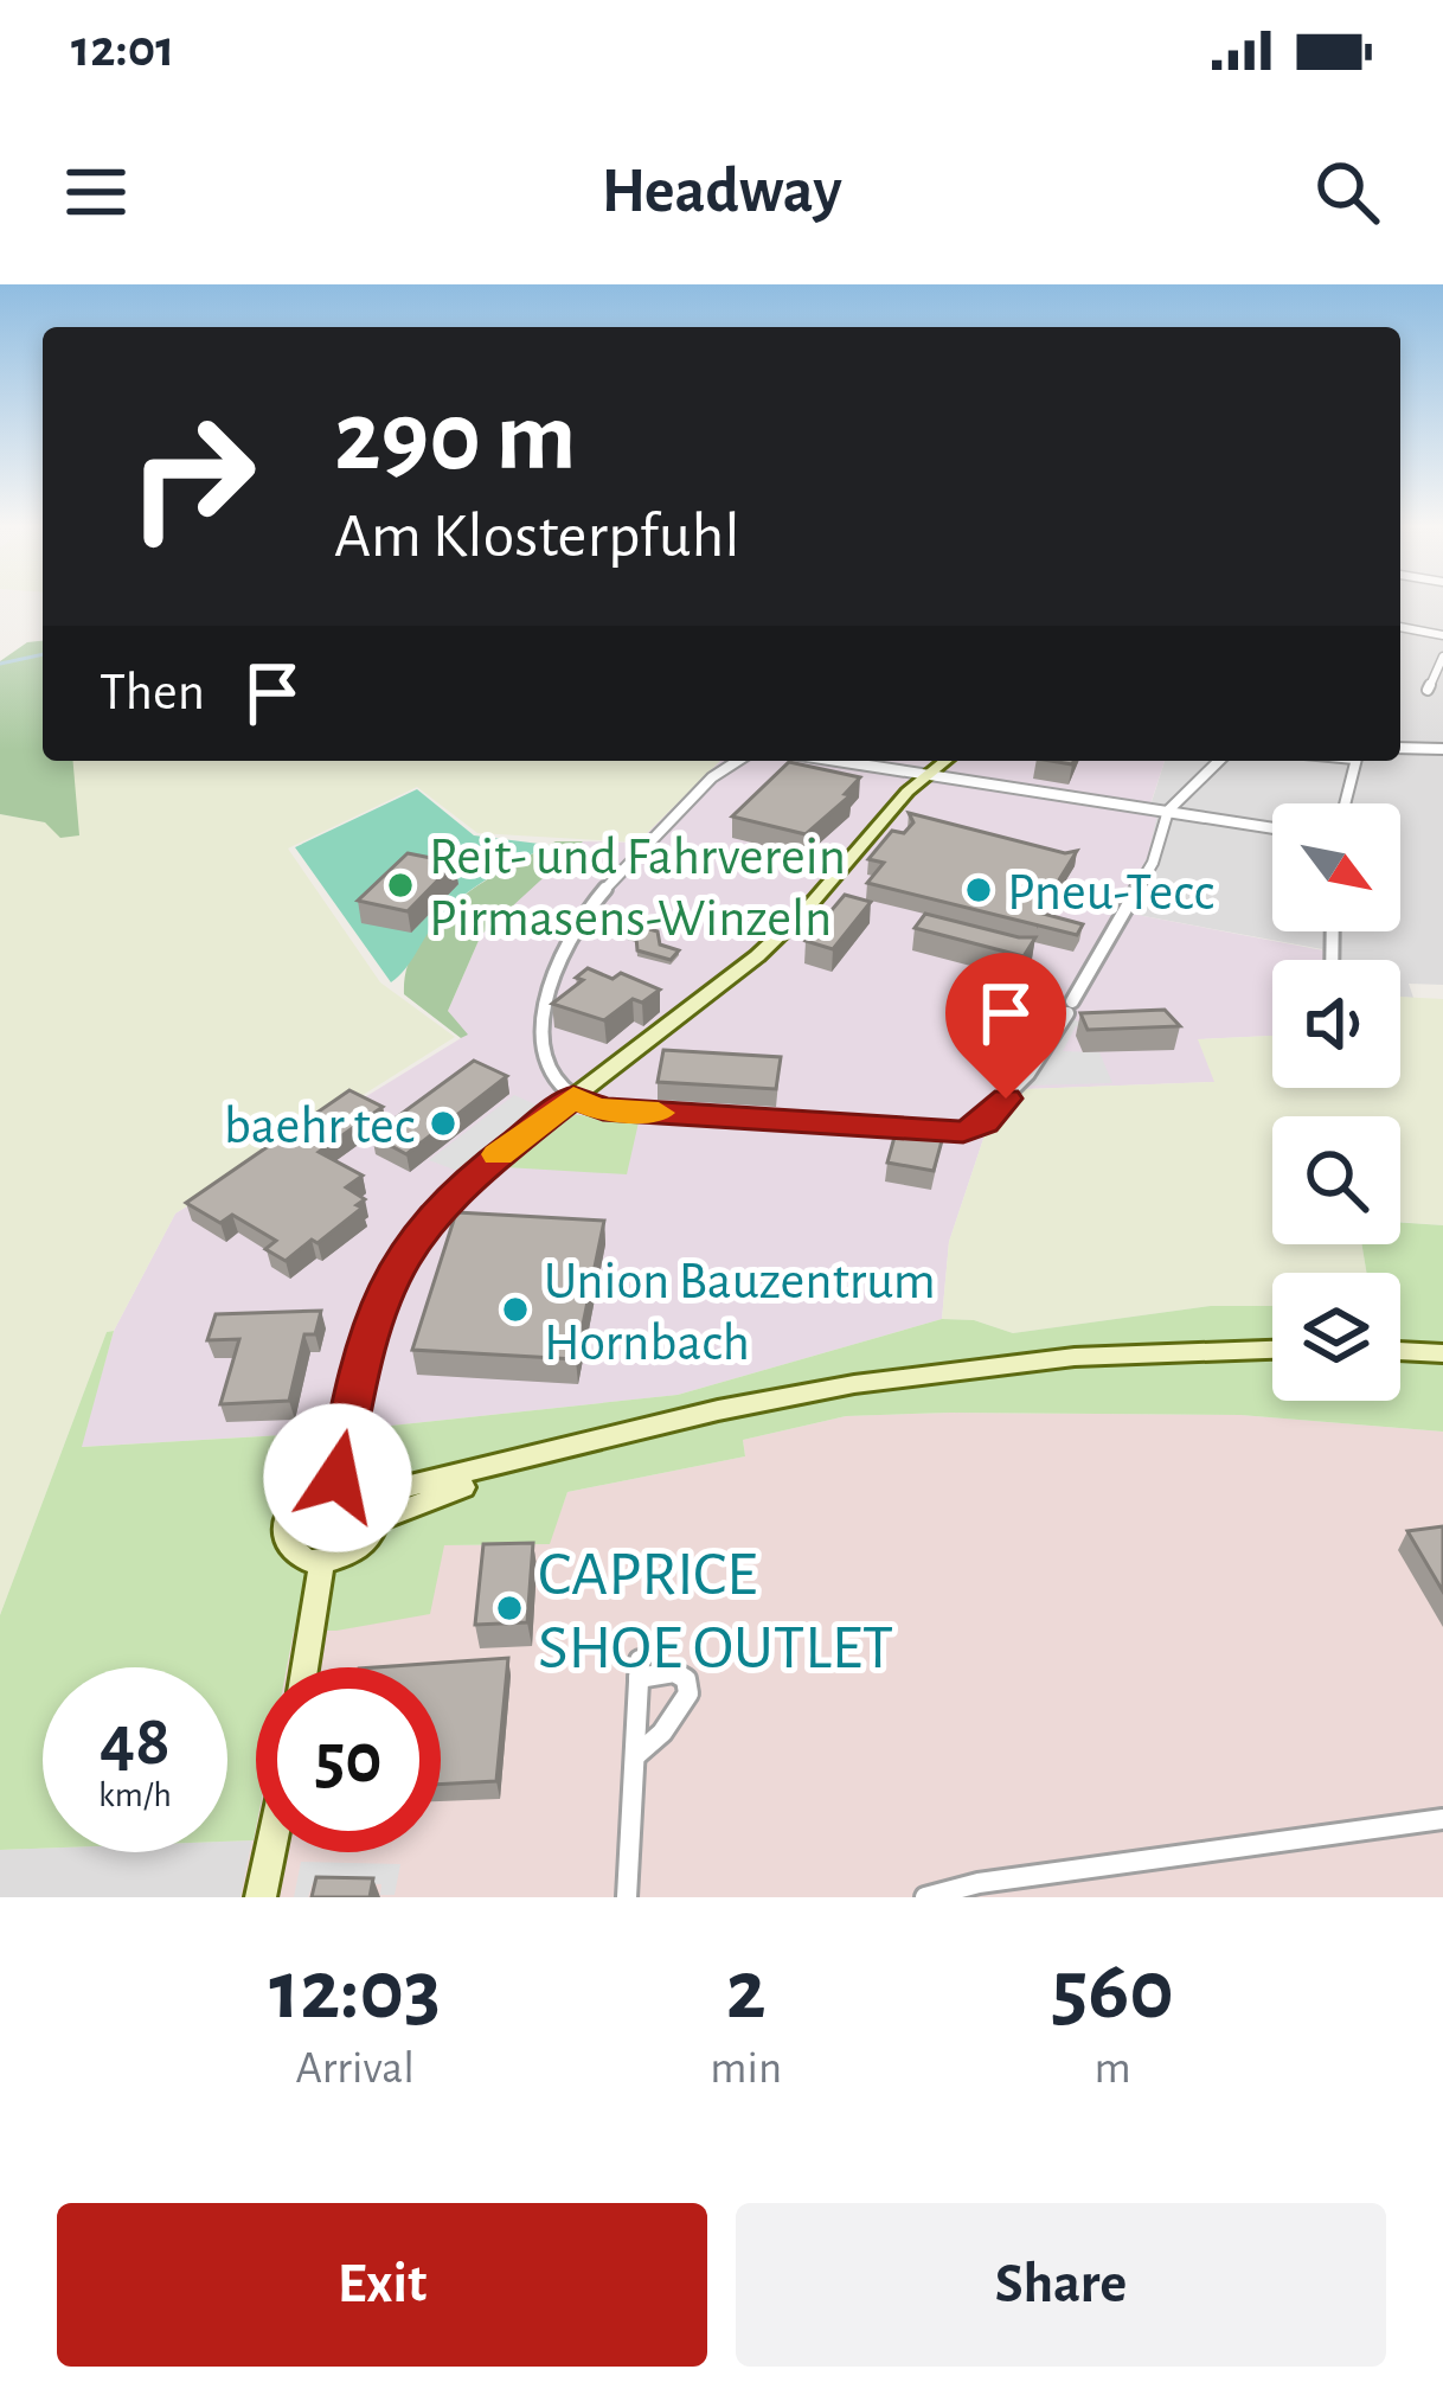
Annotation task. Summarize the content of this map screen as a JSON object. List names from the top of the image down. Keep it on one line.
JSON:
{"places":["Reit- und Fahrverein Pirmasens-Winzeln","Pneu-Tecc","baehr tec","Union Bauzentrum Hornbach","CAPRICE SHOE OUTLET"],"north":"bottom right","page":{"status":"12:01","header":"Headway","turn":["290 m","Am Klosterpfuhl"],"then":"Then","speed":"48 km/h","limit":"50","eta":["12:03","Arrival","2","min","560","m"],"buttons":["Exit","Share"]}}
